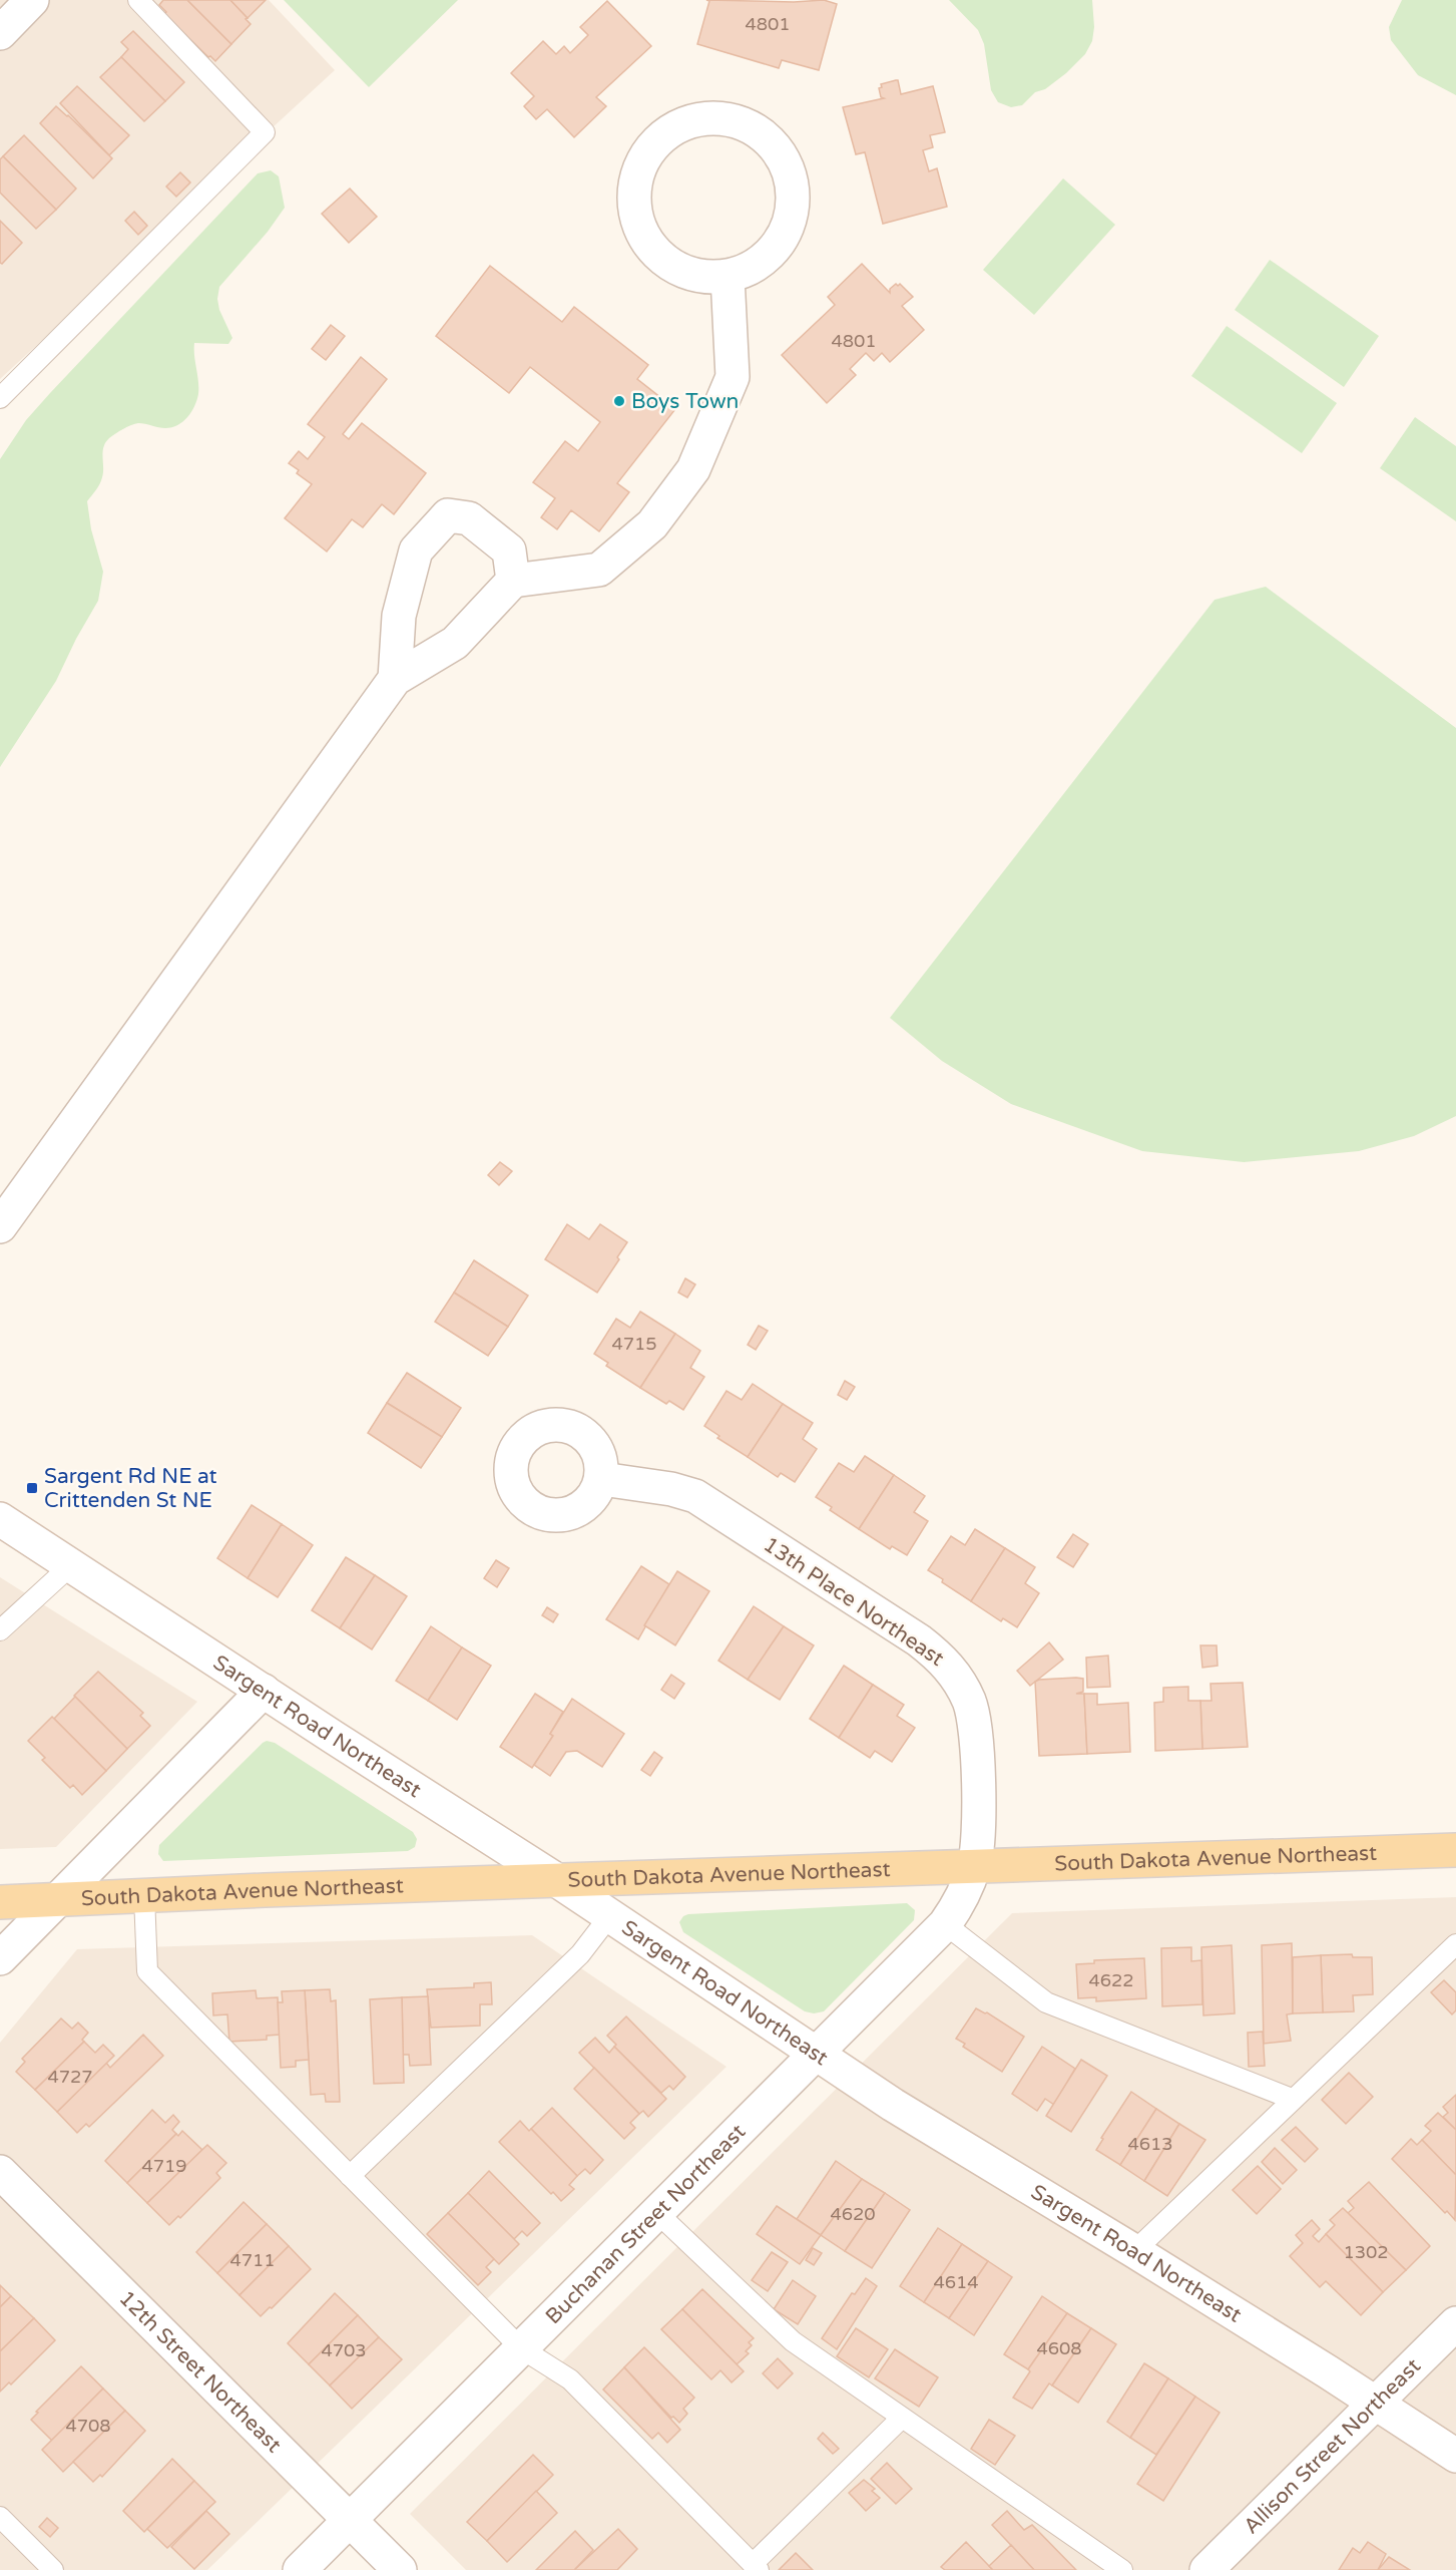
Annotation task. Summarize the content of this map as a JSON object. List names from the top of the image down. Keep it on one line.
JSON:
{"streets":{"main road":["South Dakota Avenue Northeast"],"street":["13th Place Northeast","Sargent Road Northeast","Buchanan Street Northeast","12th Street Northeast","Allison Street Northeast"]},"crossings":[["13th Place Northeast","South Dakota Avenue Northeast"],["13th Place Northeast","Buchanan Street Northeast"],["Sargent Road Northeast","South Dakota Avenue Northeast"],["Sargent Road Northeast","Buchanan Street Northeast"],["Sargent Road Northeast","Allison Street Northeast"],["South Dakota Avenue Northeast","Buchanan Street Northeast"],["Buchanan Street Northeast","12th Street Northeast"]],"places":{"other":["Boys Town"],"transit":["Sargent Rd NE at Crittenden St NE"]},"house_numbers":["4801","4801","4715","4622","4727","4613","4719","4620","1302","4711","4614","4608","4703","4708"]}
